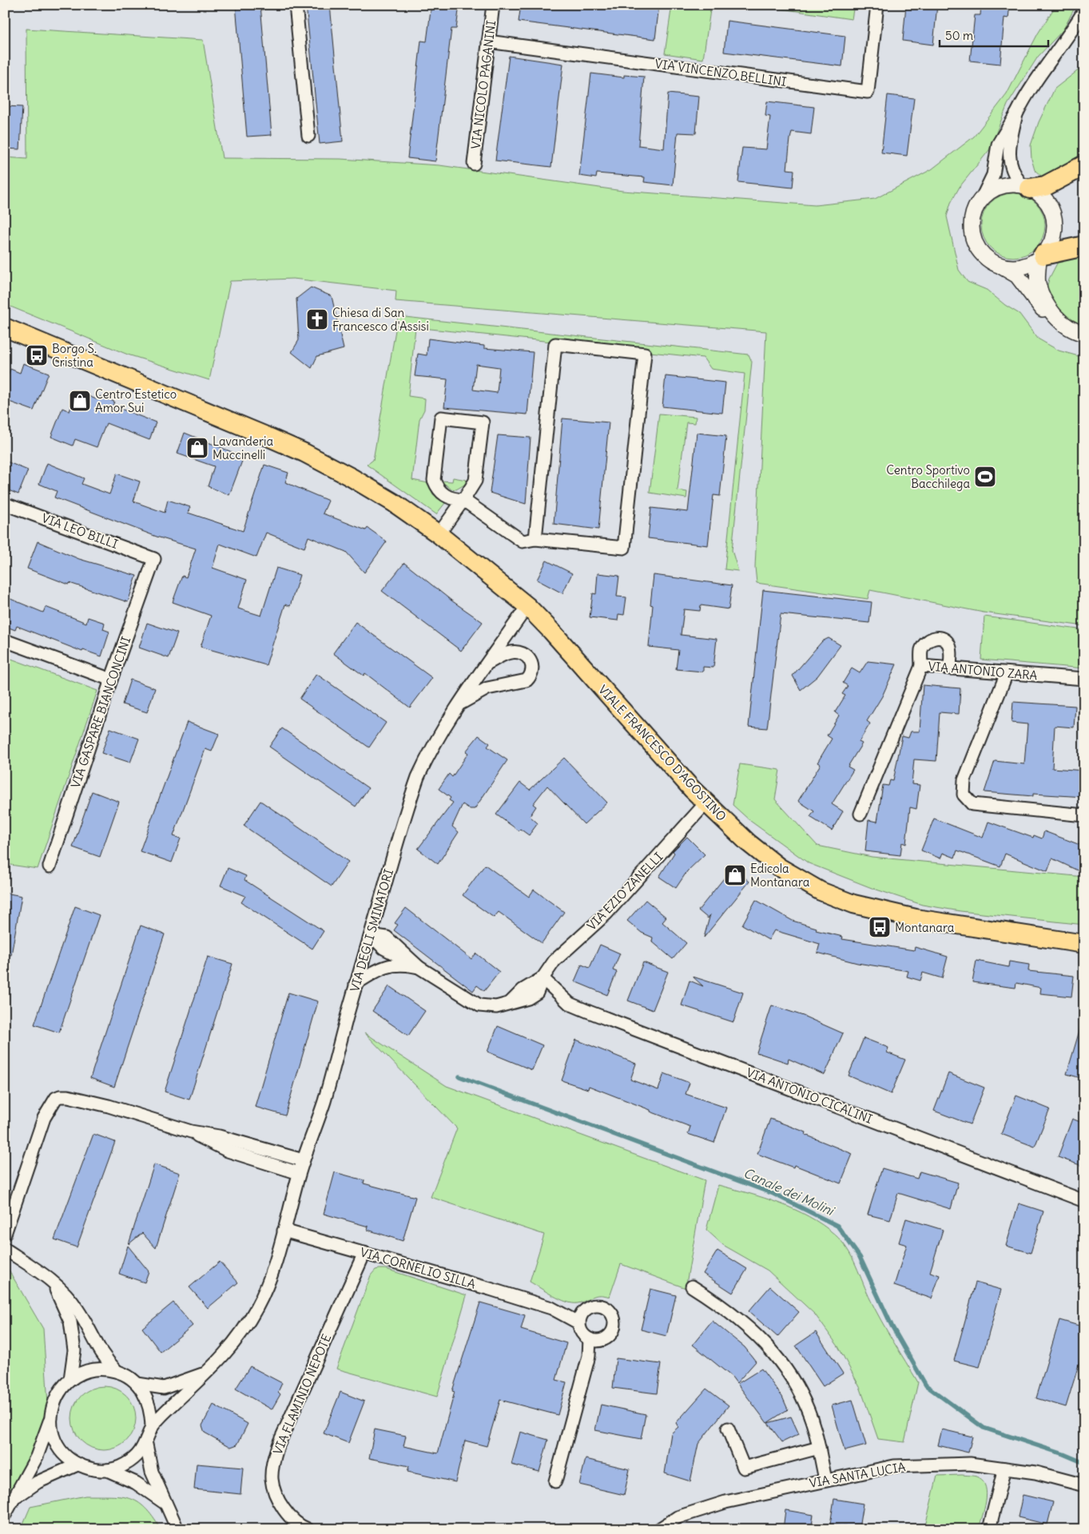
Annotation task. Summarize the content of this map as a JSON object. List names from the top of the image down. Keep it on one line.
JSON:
{"streets":{"main road":["VIALE FRANCESCO D'AGOSTINO"],"street":["VIA VINCENZO BELLINI","VIA NICOLO PAGANINI","VIA LEO BILLI","VIA ANTONIO ZARA","VIA GASPARE BIANCONCINI","VIA EZIO ZANELLI","VIA DEGLI SMINATORI","VIA ANTONIO CICALINI","VIA CORNELIO SILLA","VIA FLAMINIO NEPOTE","VIA SANTA LUCIA"]},"crossings":[["VIA VINCENZO BELLINI","VIA NICOLO PAGANINI"],["VIA LEO BILLI","VIA GASPARE BIANCONCINI"],["VIALE FRANCESCO D'AGOSTINO","VIA EZIO ZANELLI"],["VIALE FRANCESCO D'AGOSTINO","VIA DEGLI SMINATORI"],["VIA EZIO ZANELLI","VIA ANTONIO CICALINI"],["VIA DEGLI SMINATORI","VIA CORNELIO SILLA"],["VIA CORNELIO SILLA","VIA FLAMINIO NEPOTE"]],"water":["Canale dei Molini"],"places":{"church":["Chiesa di San Francesco d'Assisi"],"bus stop":["Borgo S. Cristina","Montanara"],"shop":["Centro Estetico Amor Sui","Lavanderia Muccinelli","Edicola Montanara"],"sports":["Centro Sportivo Bacchilega"]},"scale_bar":"50 m"}
